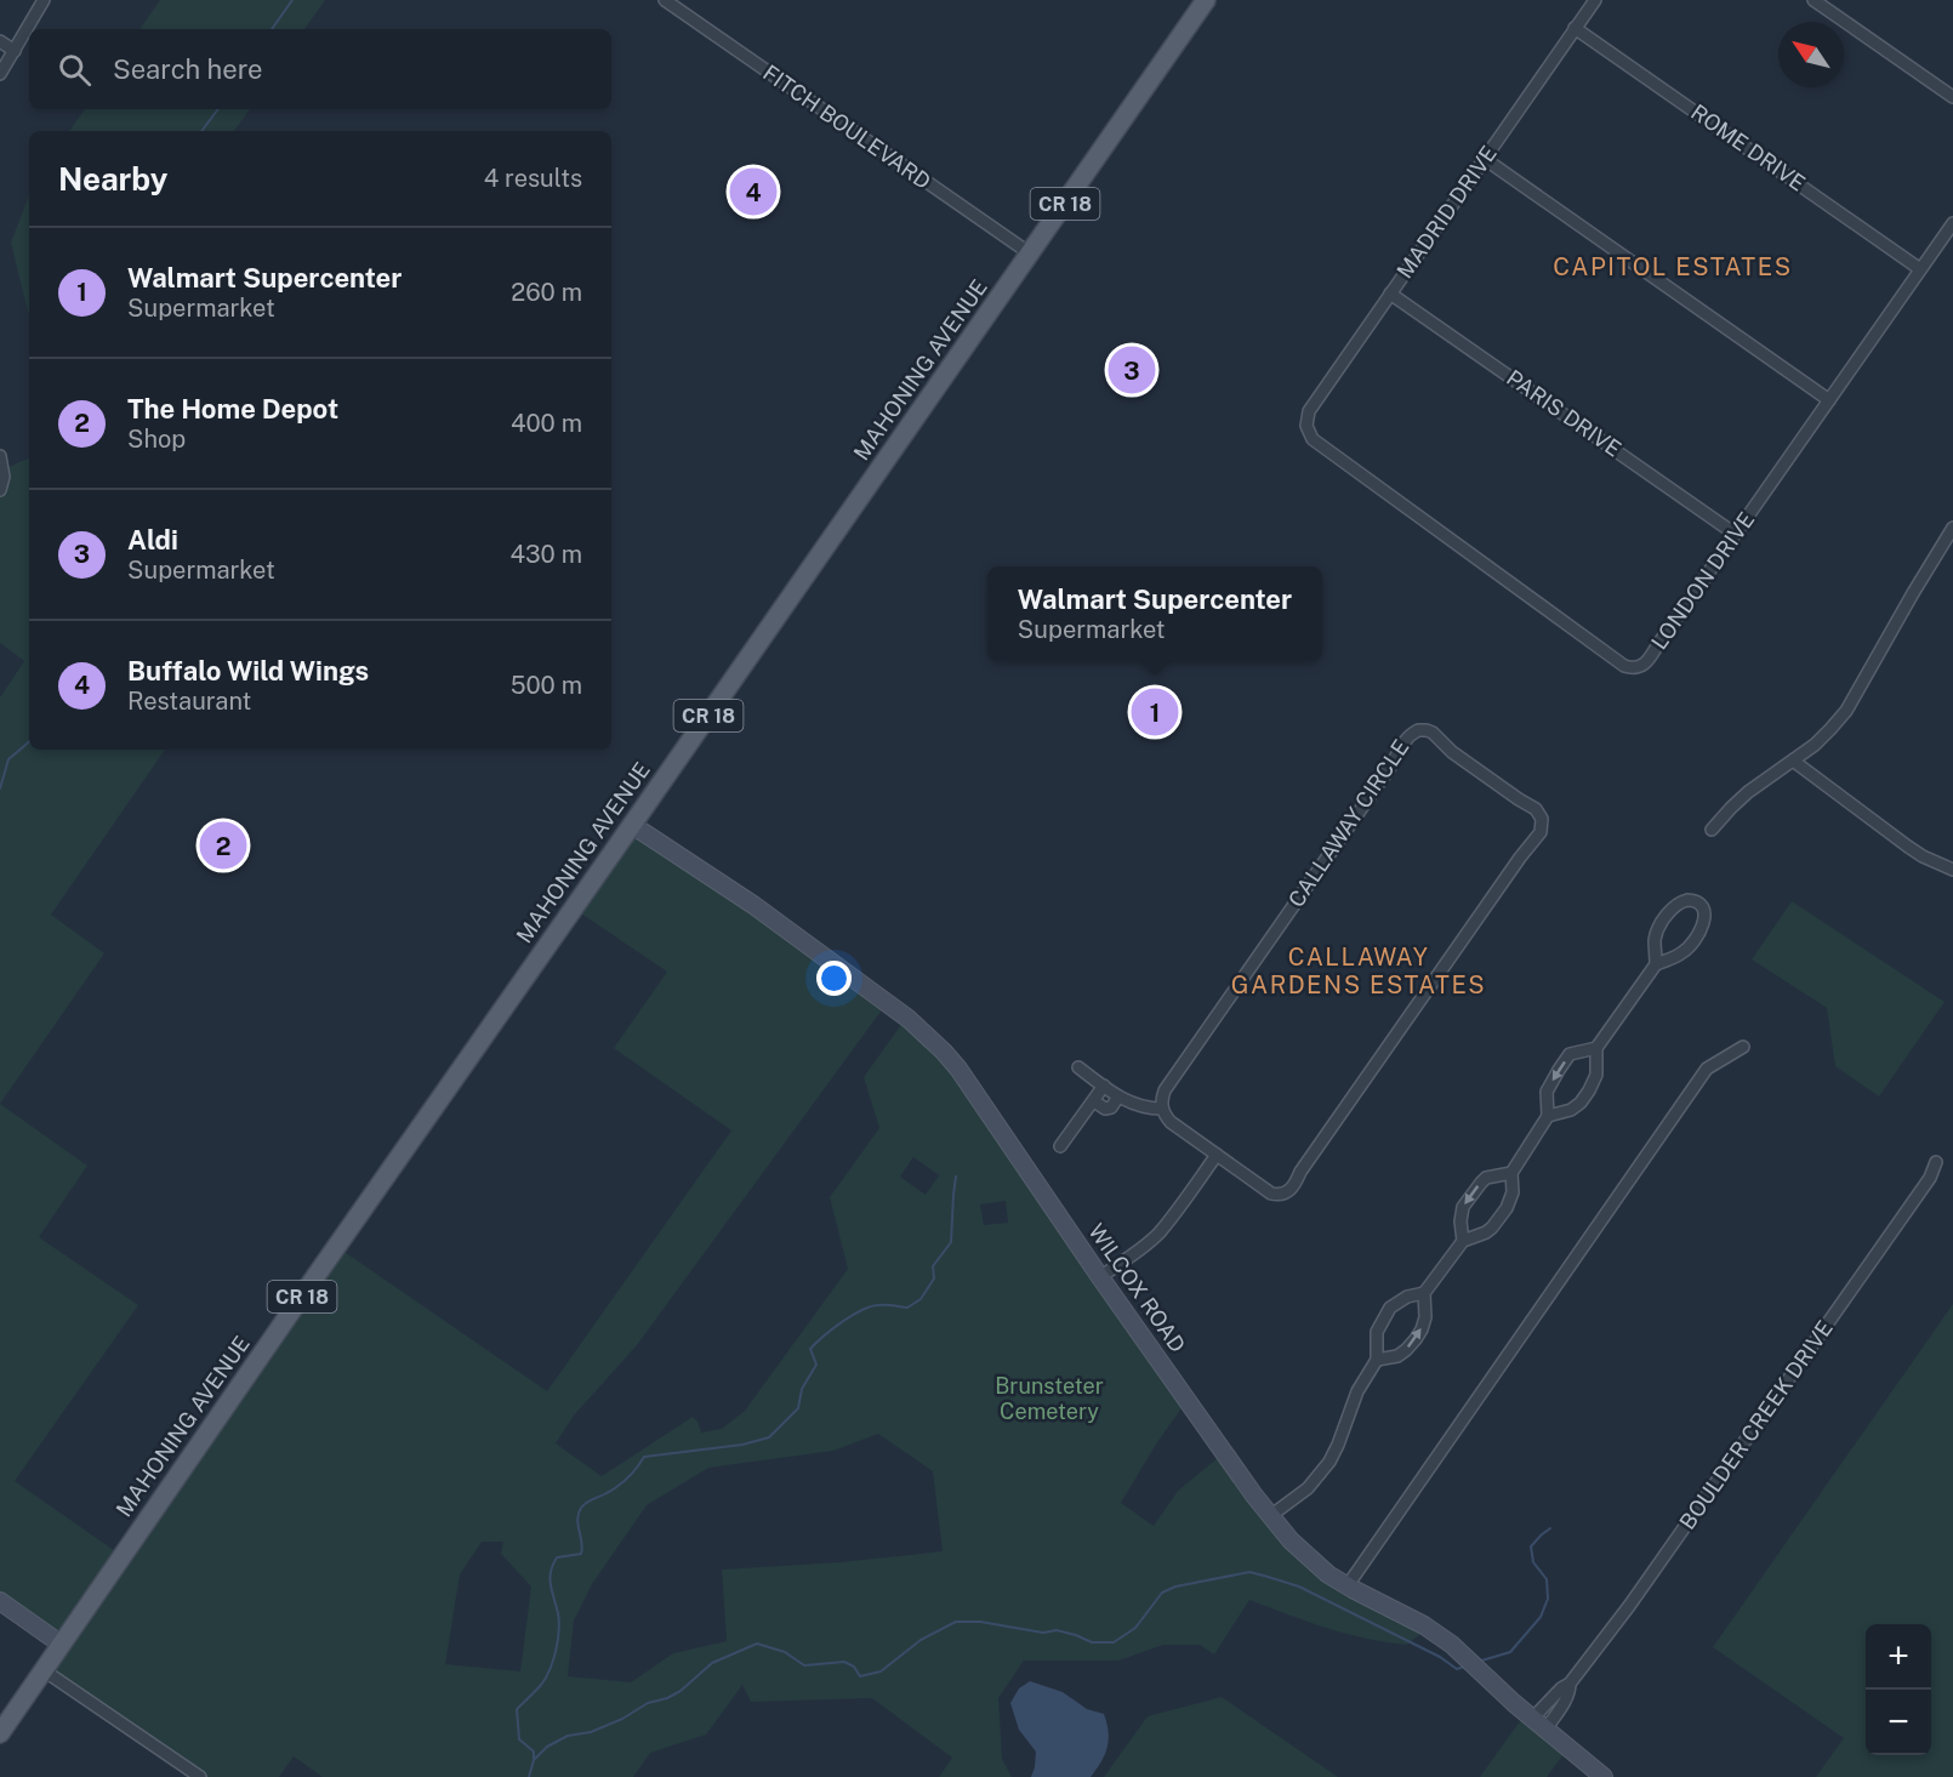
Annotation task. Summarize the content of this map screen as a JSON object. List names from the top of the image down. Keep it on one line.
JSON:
{"streets":{"main road":["CR 18","MAHONING AVENUE"],"street":["FITCH BOULEVARD","ROME DRIVE","MADRID DRIVE","PARIS DRIVE","LONDON DRIVE","CALLAWAY CIRCLE","WILCOX ROAD","BOULDER CREEK DRIVE"]},"crossings":[["FITCH BOULEVARD","MAHONING AVENUE"],["ROME DRIVE","MADRID DRIVE"],["ROME DRIVE","LONDON DRIVE"],["MADRID DRIVE","PARIS DRIVE"],["MADRID DRIVE","LONDON DRIVE"],["MAHONING AVENUE","WILCOX ROAD"],["PARIS DRIVE","LONDON DRIVE"],["WILCOX ROAD","BOULDER CREEK DRIVE"]],"districts":["CAPITOL ESTATES","CALLAWAY GARDENS ESTATES"],"parks":["Brunsteter Cemetery"],"north":"top left","page":{"search":"Search here","heading":["Nearby","4 results"],"pins":["4","3","1","2"],"list":[{"mark":"1","name":"Walmart Supercenter","note":"Supermarket","value":"260 m"},{"mark":"2","name":"The Home Depot","note":"Shop","value":"400 m"},{"mark":"3","name":"Aldi","note":"Supermarket","value":"430 m"},{"mark":"4","name":"Buffalo Wild Wings","note":"Restaurant","value":"500 m"}],"popup":["Walmart Supercenter","Supermarket"],"map_buttons":["+","−"]}}
